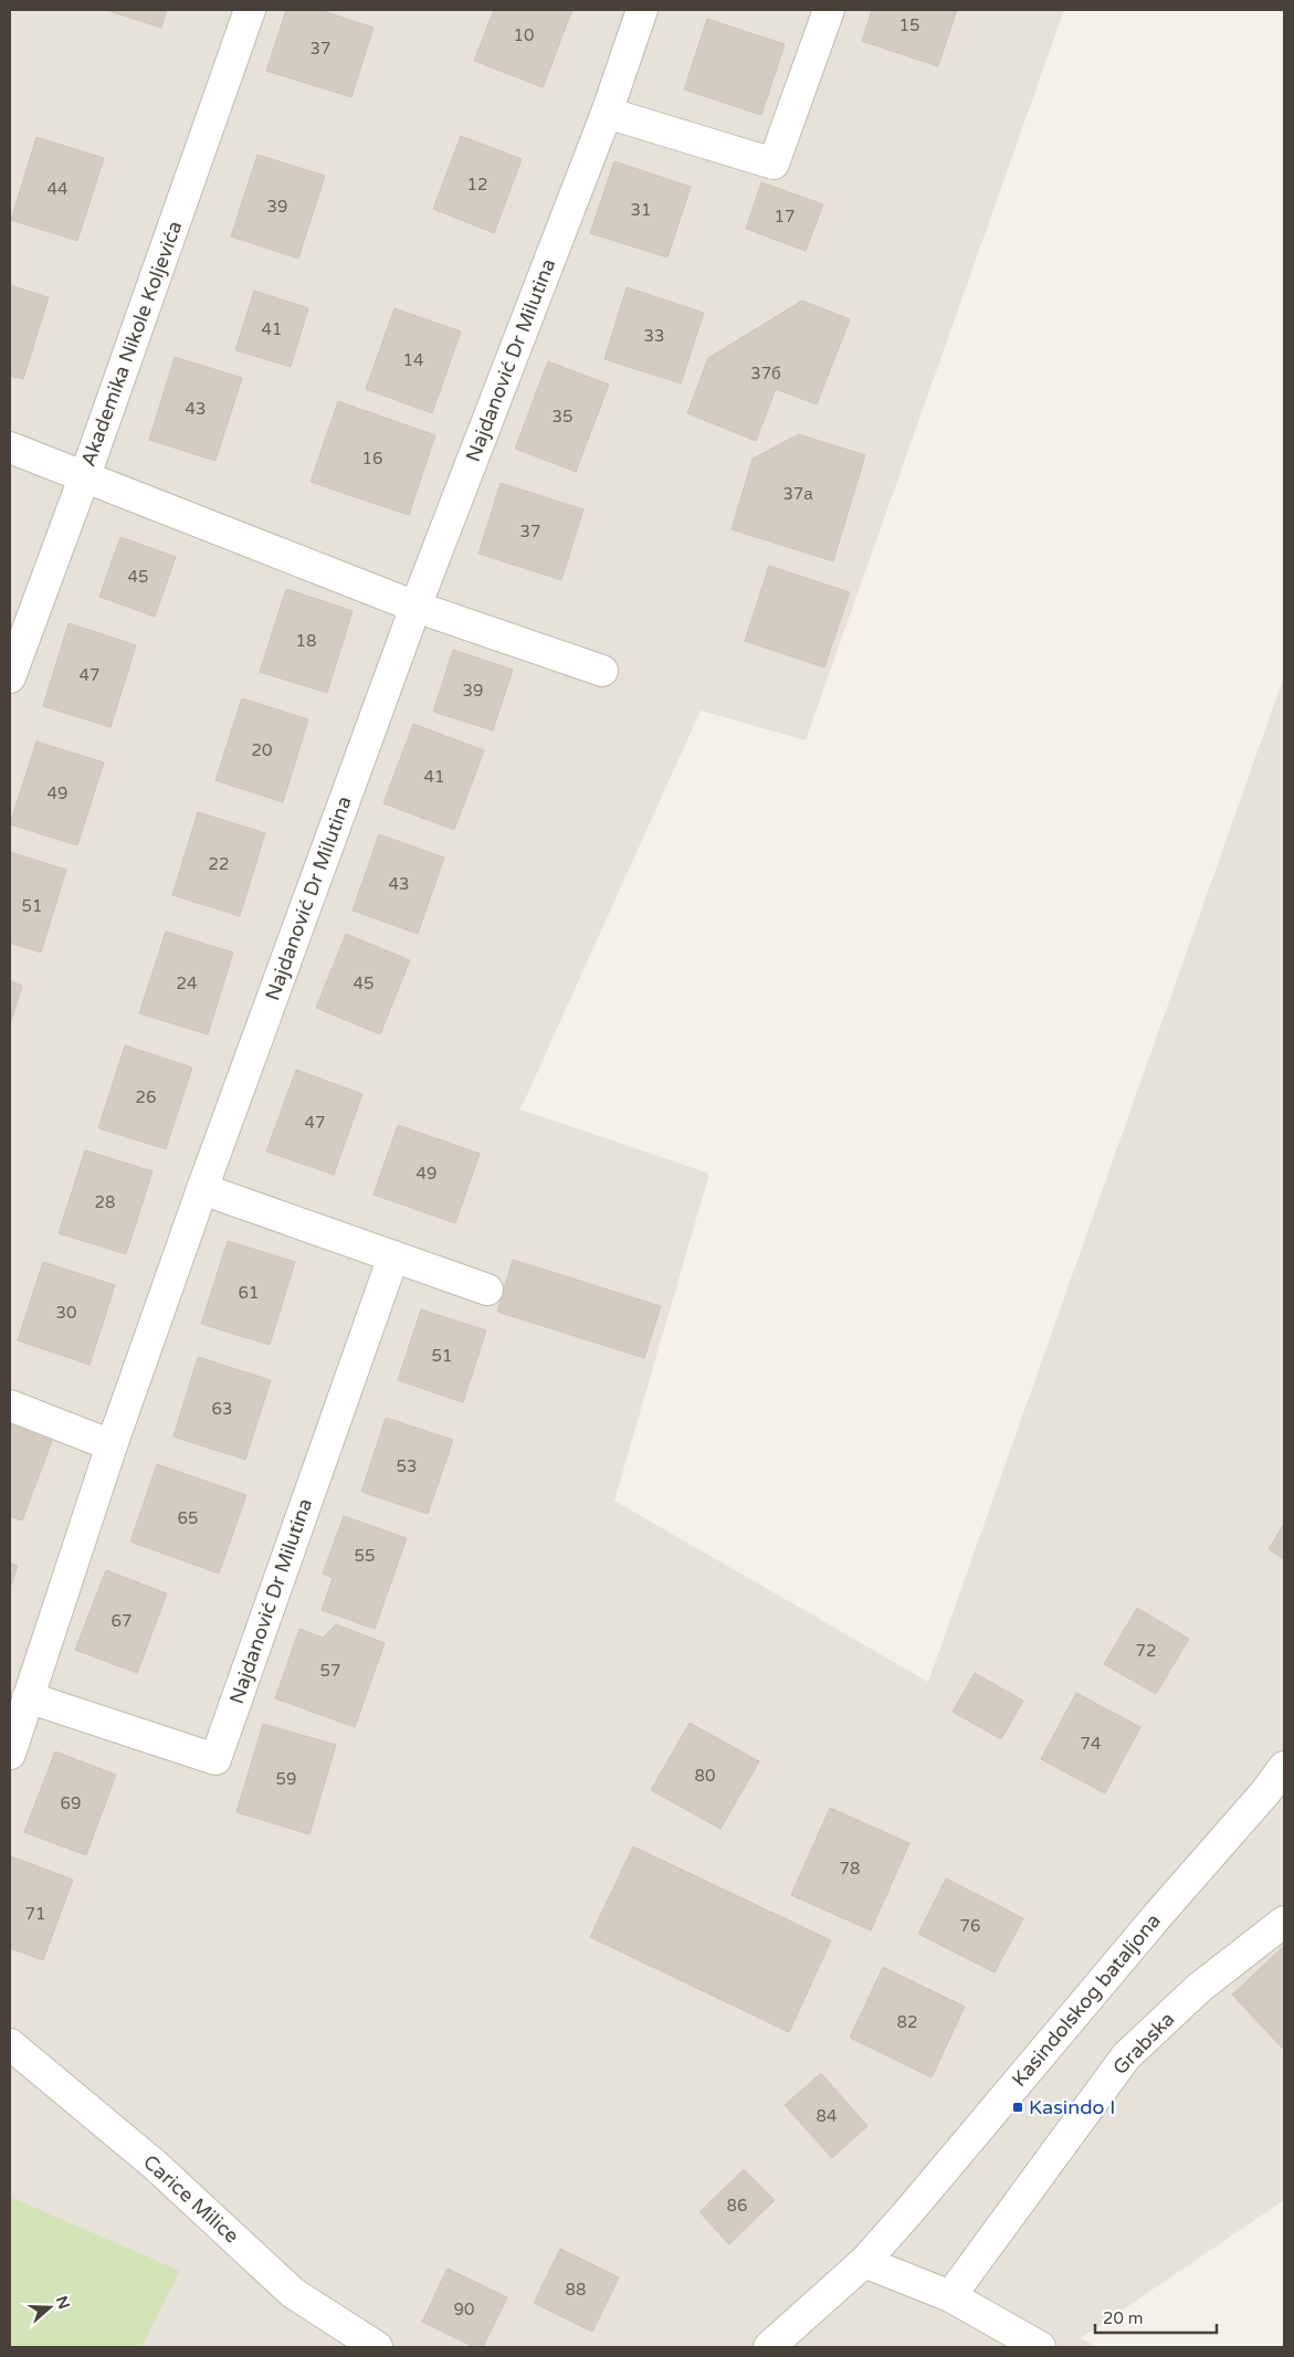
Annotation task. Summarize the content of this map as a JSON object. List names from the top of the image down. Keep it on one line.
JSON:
{"streets":{"street":["Akademika Nikole Koljevića","Najdanović Dr Milutina","Kasindolskog bataljona","Grabska","Carice Milice"]},"places":{"transit":["Kasindo I"]},"house_numbers":["15","10","37","12","44","39","31","17","41","33","14","37б","43","35","16","37а","37","45","18","47","39","20","41","49","22","43","51","24","45","26","47","49","28","61","30","51","63","53","65","55","67","72","57","74","80","59","69","78","71","76","82","84","86","88","90"],"scale_bar":"20 m","north":"right"}
